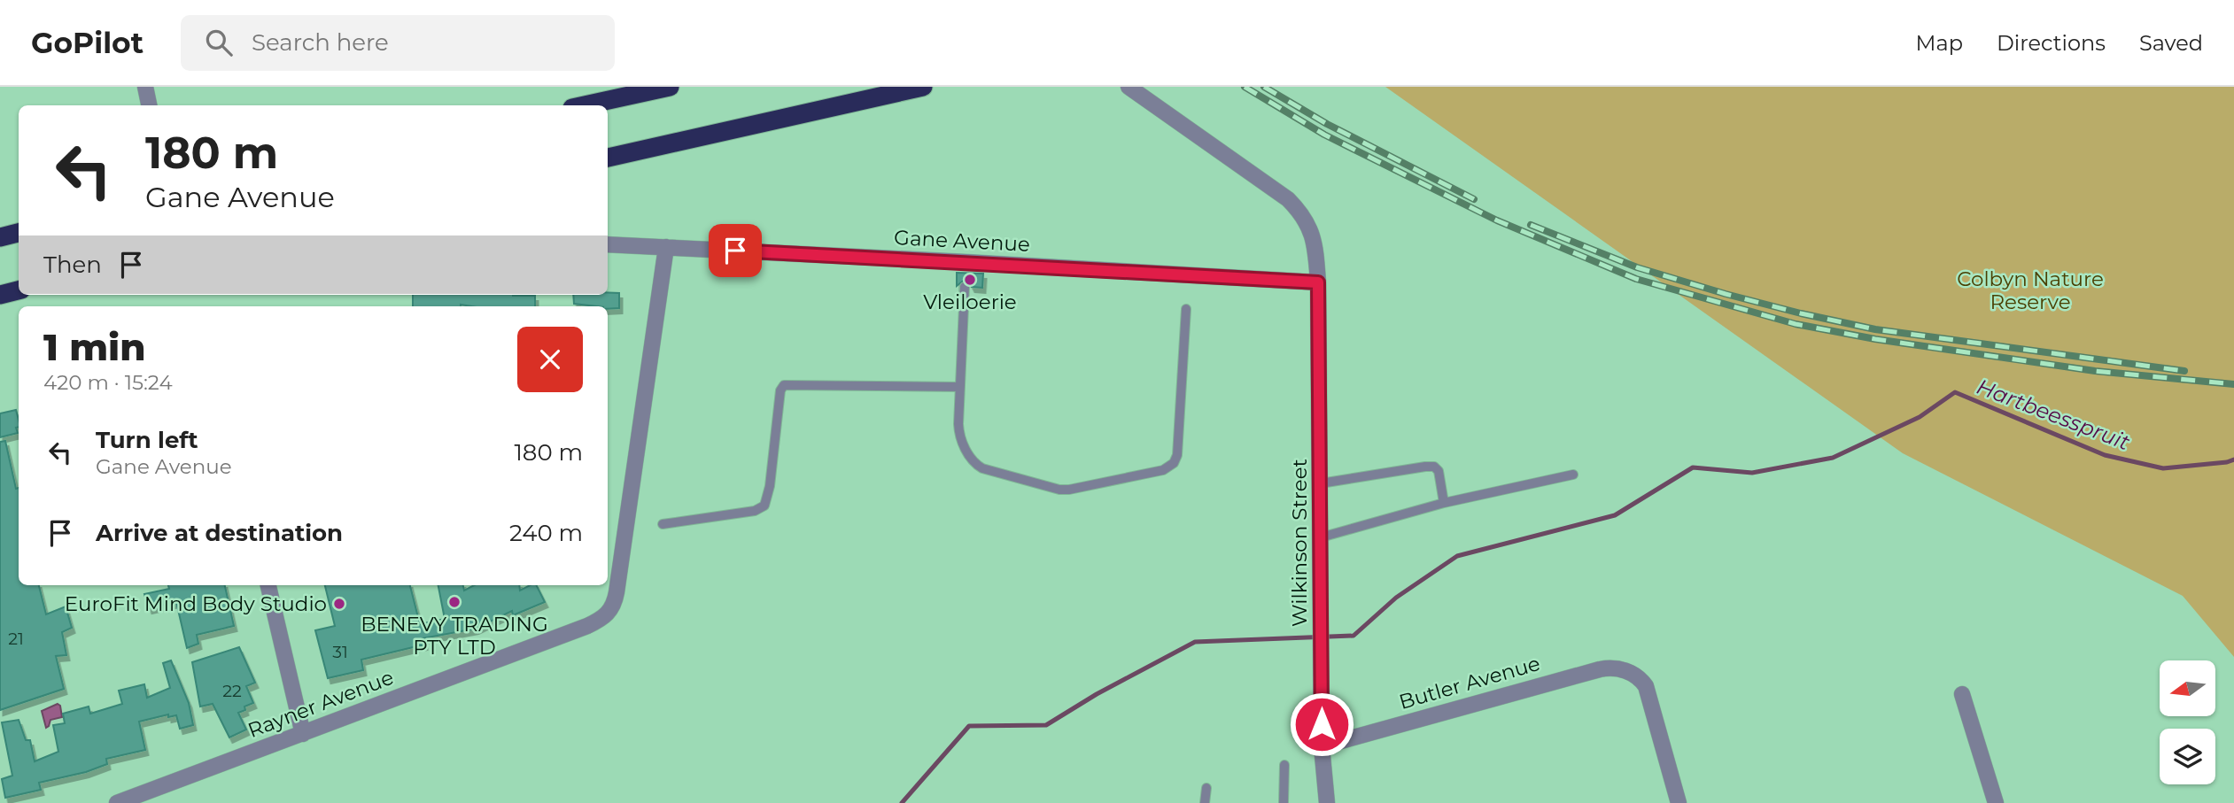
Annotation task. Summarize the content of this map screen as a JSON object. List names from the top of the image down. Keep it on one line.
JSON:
{"streets":{"street":["Gane Avenue","Wilkinson Street","Butler Avenue","Rayner Avenue"]},"crossings":[["Gane Avenue","Wilkinson Street"],["Gane Avenue","Rayner Avenue"],["Wilkinson Street","Butler Avenue"]],"water":["Hartbeesspruit"],"parks":["Colbyn Nature Reserve"],"places":["Vleiloerie","BENEVY TRADING PTY LTD","EuroFit Mind Body Studio"],"house_numbers":["21","31","22"],"north":"left","page":{"header":"GoPilot","search":"Search here","nav":["Map","Directions","Saved"],"turn":["180 m","Gane Avenue"],"then":"Then","heading":["1 min","420 m · 15:24"],"list":[{"name":"Turn left","note":"Gane Avenue","value":"180 m"},{"name":"Arrive at destination","value":"240 m"}]}}
